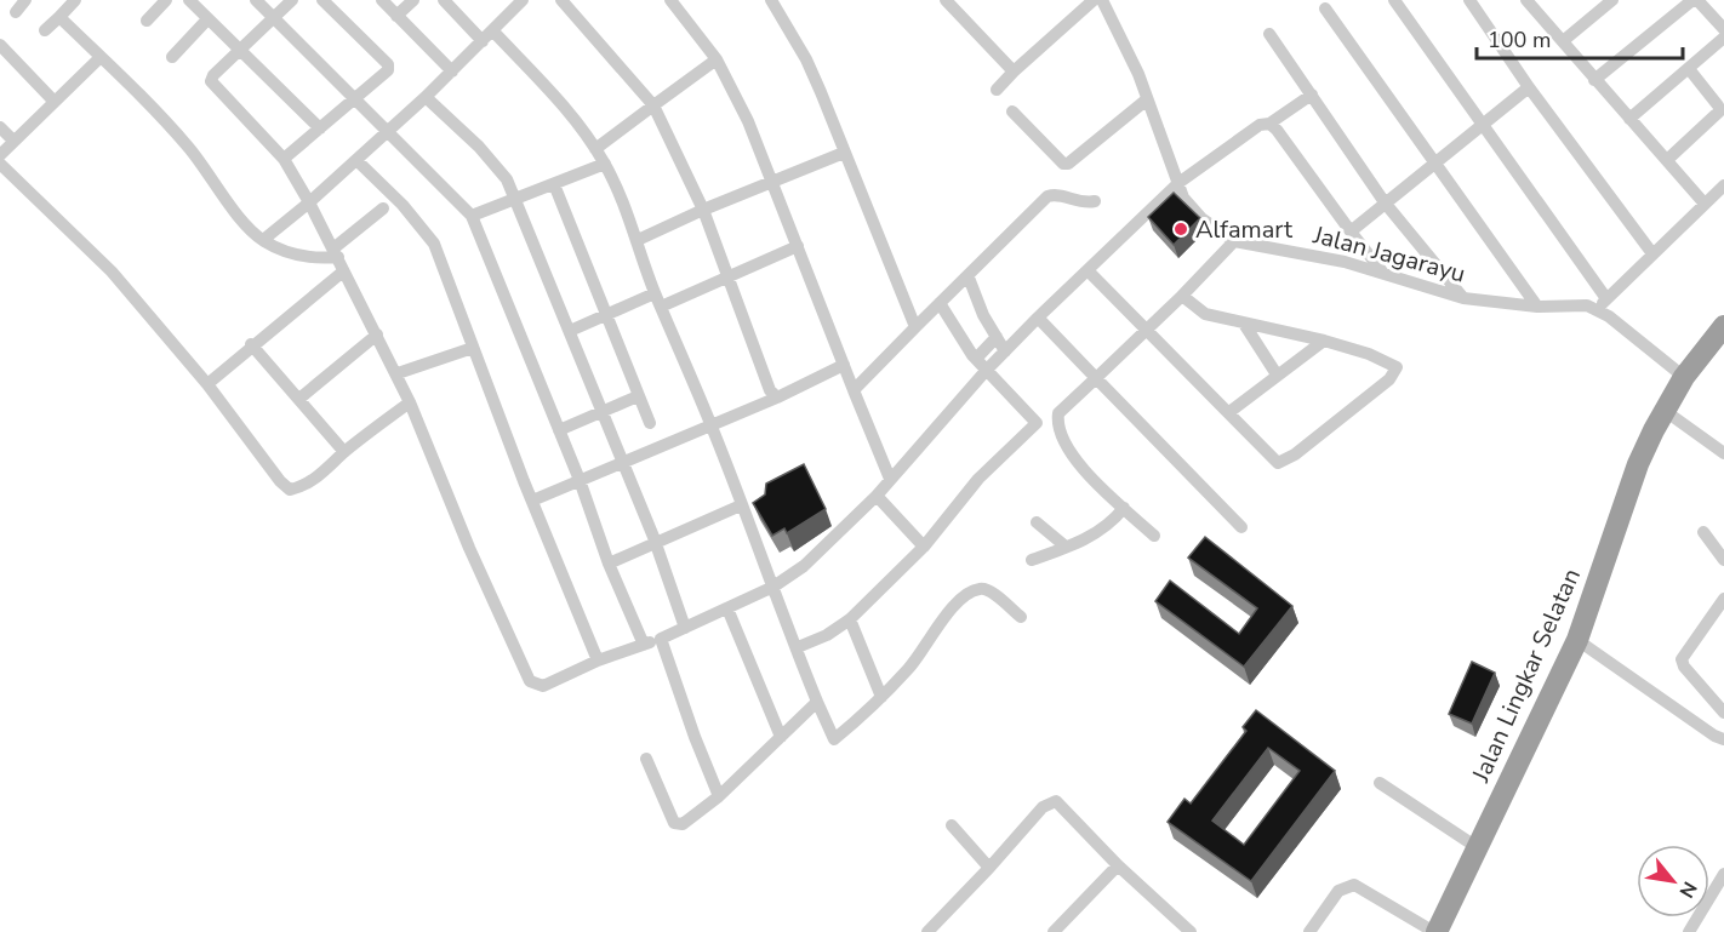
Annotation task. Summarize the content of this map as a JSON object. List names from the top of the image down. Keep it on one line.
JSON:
{"streets":{"highway":["Jalan Lingkar Selatan"],"street":["Jalan Jagarayu"]},"places":["Alfamart"],"scale_bar":"100 m","north":"bottom right"}
